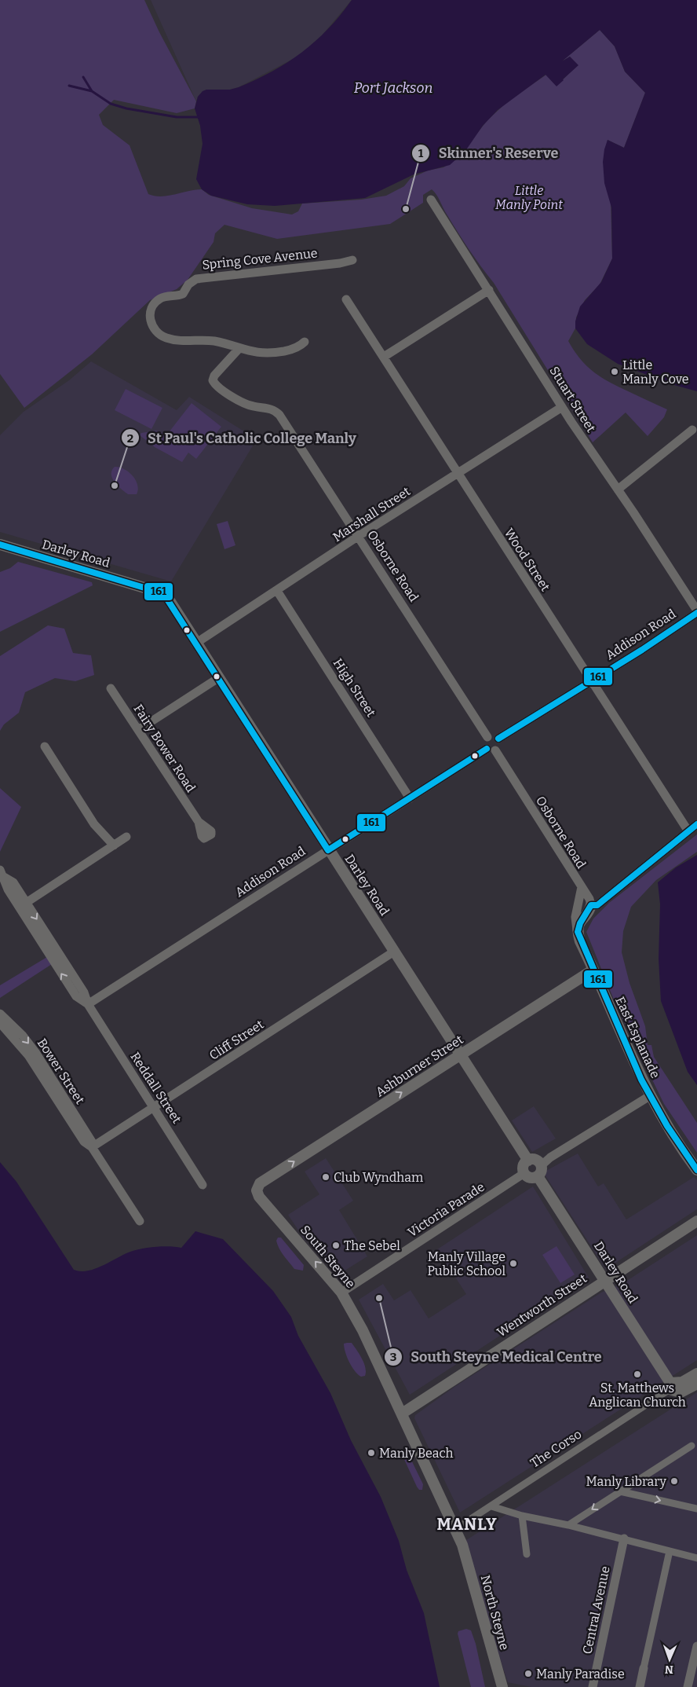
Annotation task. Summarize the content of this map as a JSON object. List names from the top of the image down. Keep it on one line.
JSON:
{"streets":{"street":["Spring Cove Avenue","Stuart Street","Marshall Street","Darley Road","Wood Street","Osborne Road","Addison Road","High Street","Fairy Bower Road","East Esplanade","Cliff Street","Ashburner Street","Bower Street","Reddall Street","Victoria Parade","South Steyne","Wentworth Street","The Corso","Central Avenue","North Steyne"]},"crossings":[["Spring Cove Avenue","Osborne Road"],["Stuart Street","Marshall Street"],["Stuart Street","Addison Road"],["Marshall Street","Darley Road"],["Marshall Street","Wood Street"],["Marshall Street","Osborne Road"],["Marshall Street","High Street"],["Darley Road","Addison Road"],["Darley Road","Cliff Street"],["Darley Road","Ashburner Street"],["Darley Road","Victoria Parade"],["Darley Road","Wentworth Street"],["Darley Road","The Corso"],["Wood Street","Addison Road"],["Osborne Road","Addison Road"],["Osborne Road","East Esplanade"],["Addison Road","High Street"],["Addison Road","Reddall Street"],["East Esplanade","Ashburner Street"],["Cliff Street","Bower Street"],["Cliff Street","Reddall Street"],["Ashburner Street","South Steyne"],["Victoria Parade","South Steyne"],["South Steyne","Wentworth Street"],["South Steyne","The Corso"],["South Steyne","North Steyne"]],"one_way":["Ashburner Street"],"districts":["MANLY"],"water":["Port Jackson"],"parks":["Little Manly Point"],"places":["Skinner's Reserve","Little Manly Cove","St Paul's Catholic College Manly","Club Wyndham","The Sebel","Manly Village Public School","South Steyne Medical Centre","St. Matthews Anglican Church","Manly Beach","Manly Library","Manly Paradise"],"lines":["transit line 161"],"north":"bottom"}
